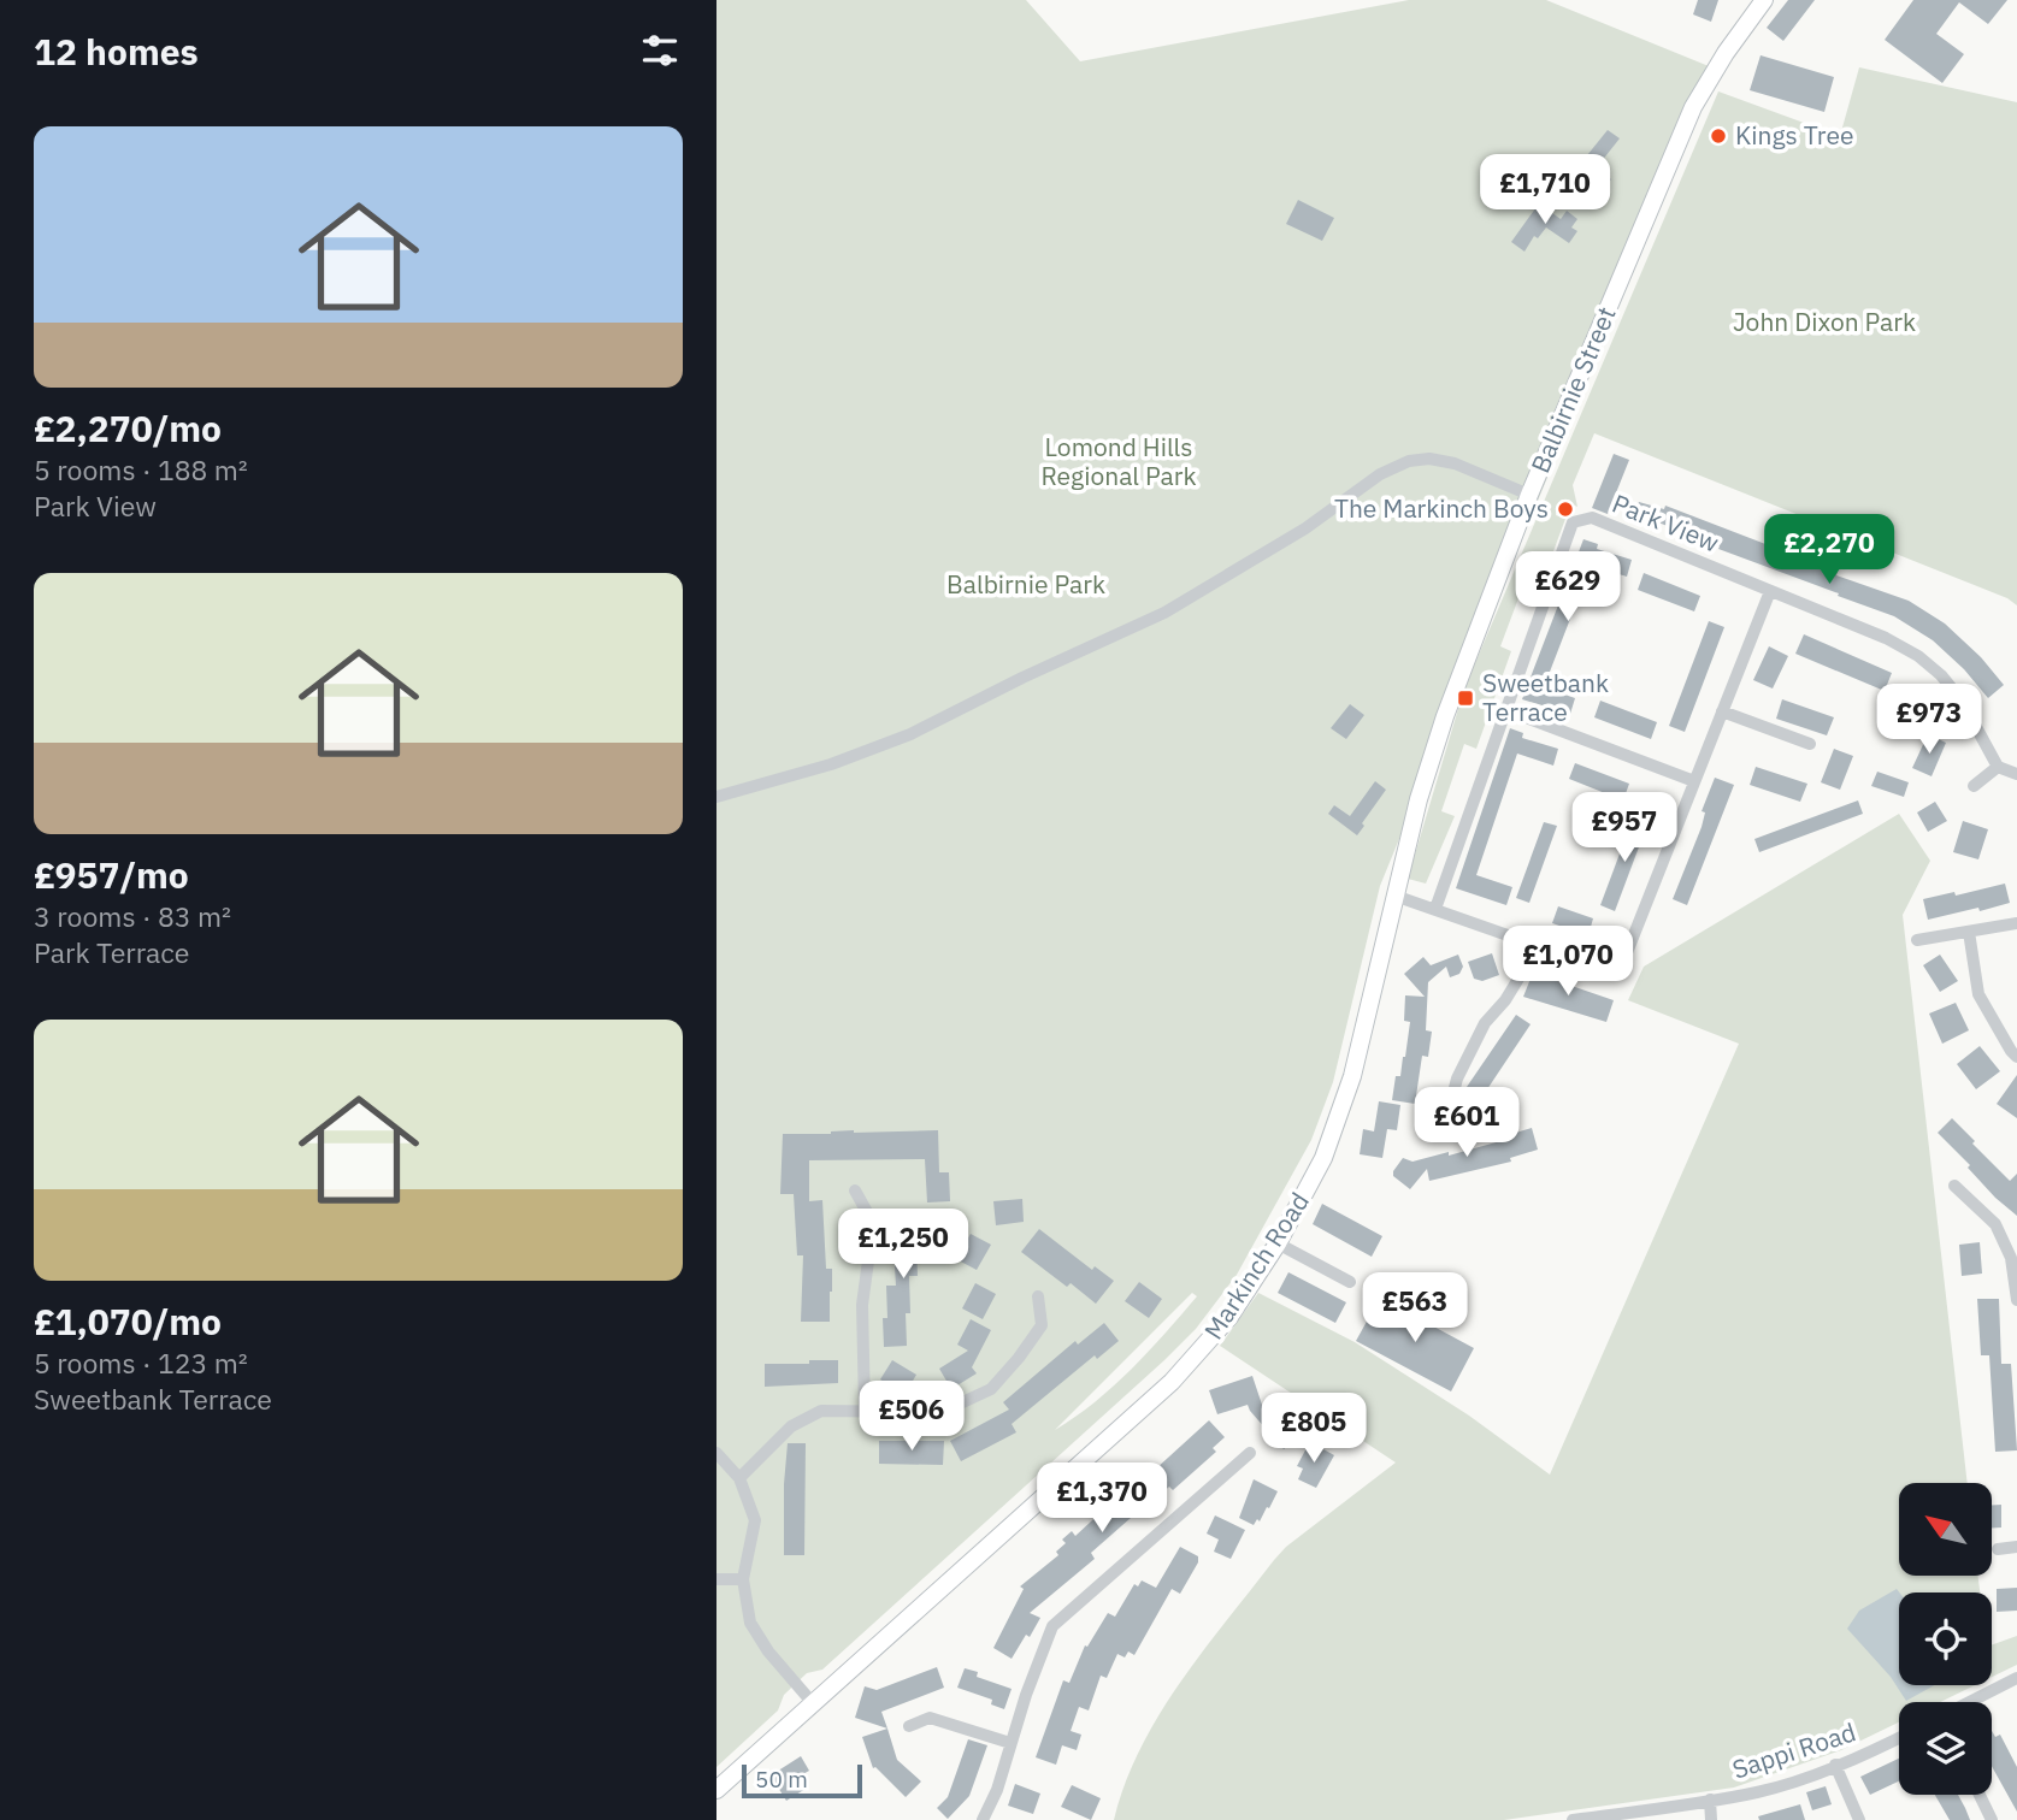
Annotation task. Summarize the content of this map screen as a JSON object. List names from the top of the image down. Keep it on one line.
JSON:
{"streets":{"main road":["Balbirnie Street","Markinch Road"],"street":["Park View","Sappi Road"]},"crossings":[["Balbirnie Street","Markinch Road"]],"parks":["John Dixon Park","Lomond Hills Regional Park","Balbirnie Park"],"places":{"other":["Kings Tree","The Markinch Boys"],"transit":["Sweetbank Terrace"]},"scale_bar":"50 m","north":"top left","page":{"heading":"12 homes","list":[{"name":"£2,270/mo","note":"5 rooms · 188 m² · Park View"},{"name":"£957/mo","note":"3 rooms · 83 m² · Park Terrace"},{"name":"£1,070/mo","note":"5 rooms · 123 m² · Sweetbank Terrace"}],"price":["£1,710","£2,270","£629","£973","£957","£1,070","£601","£1,250","£563","£506","£805","£1,370"],"scale":"50 m"}}
